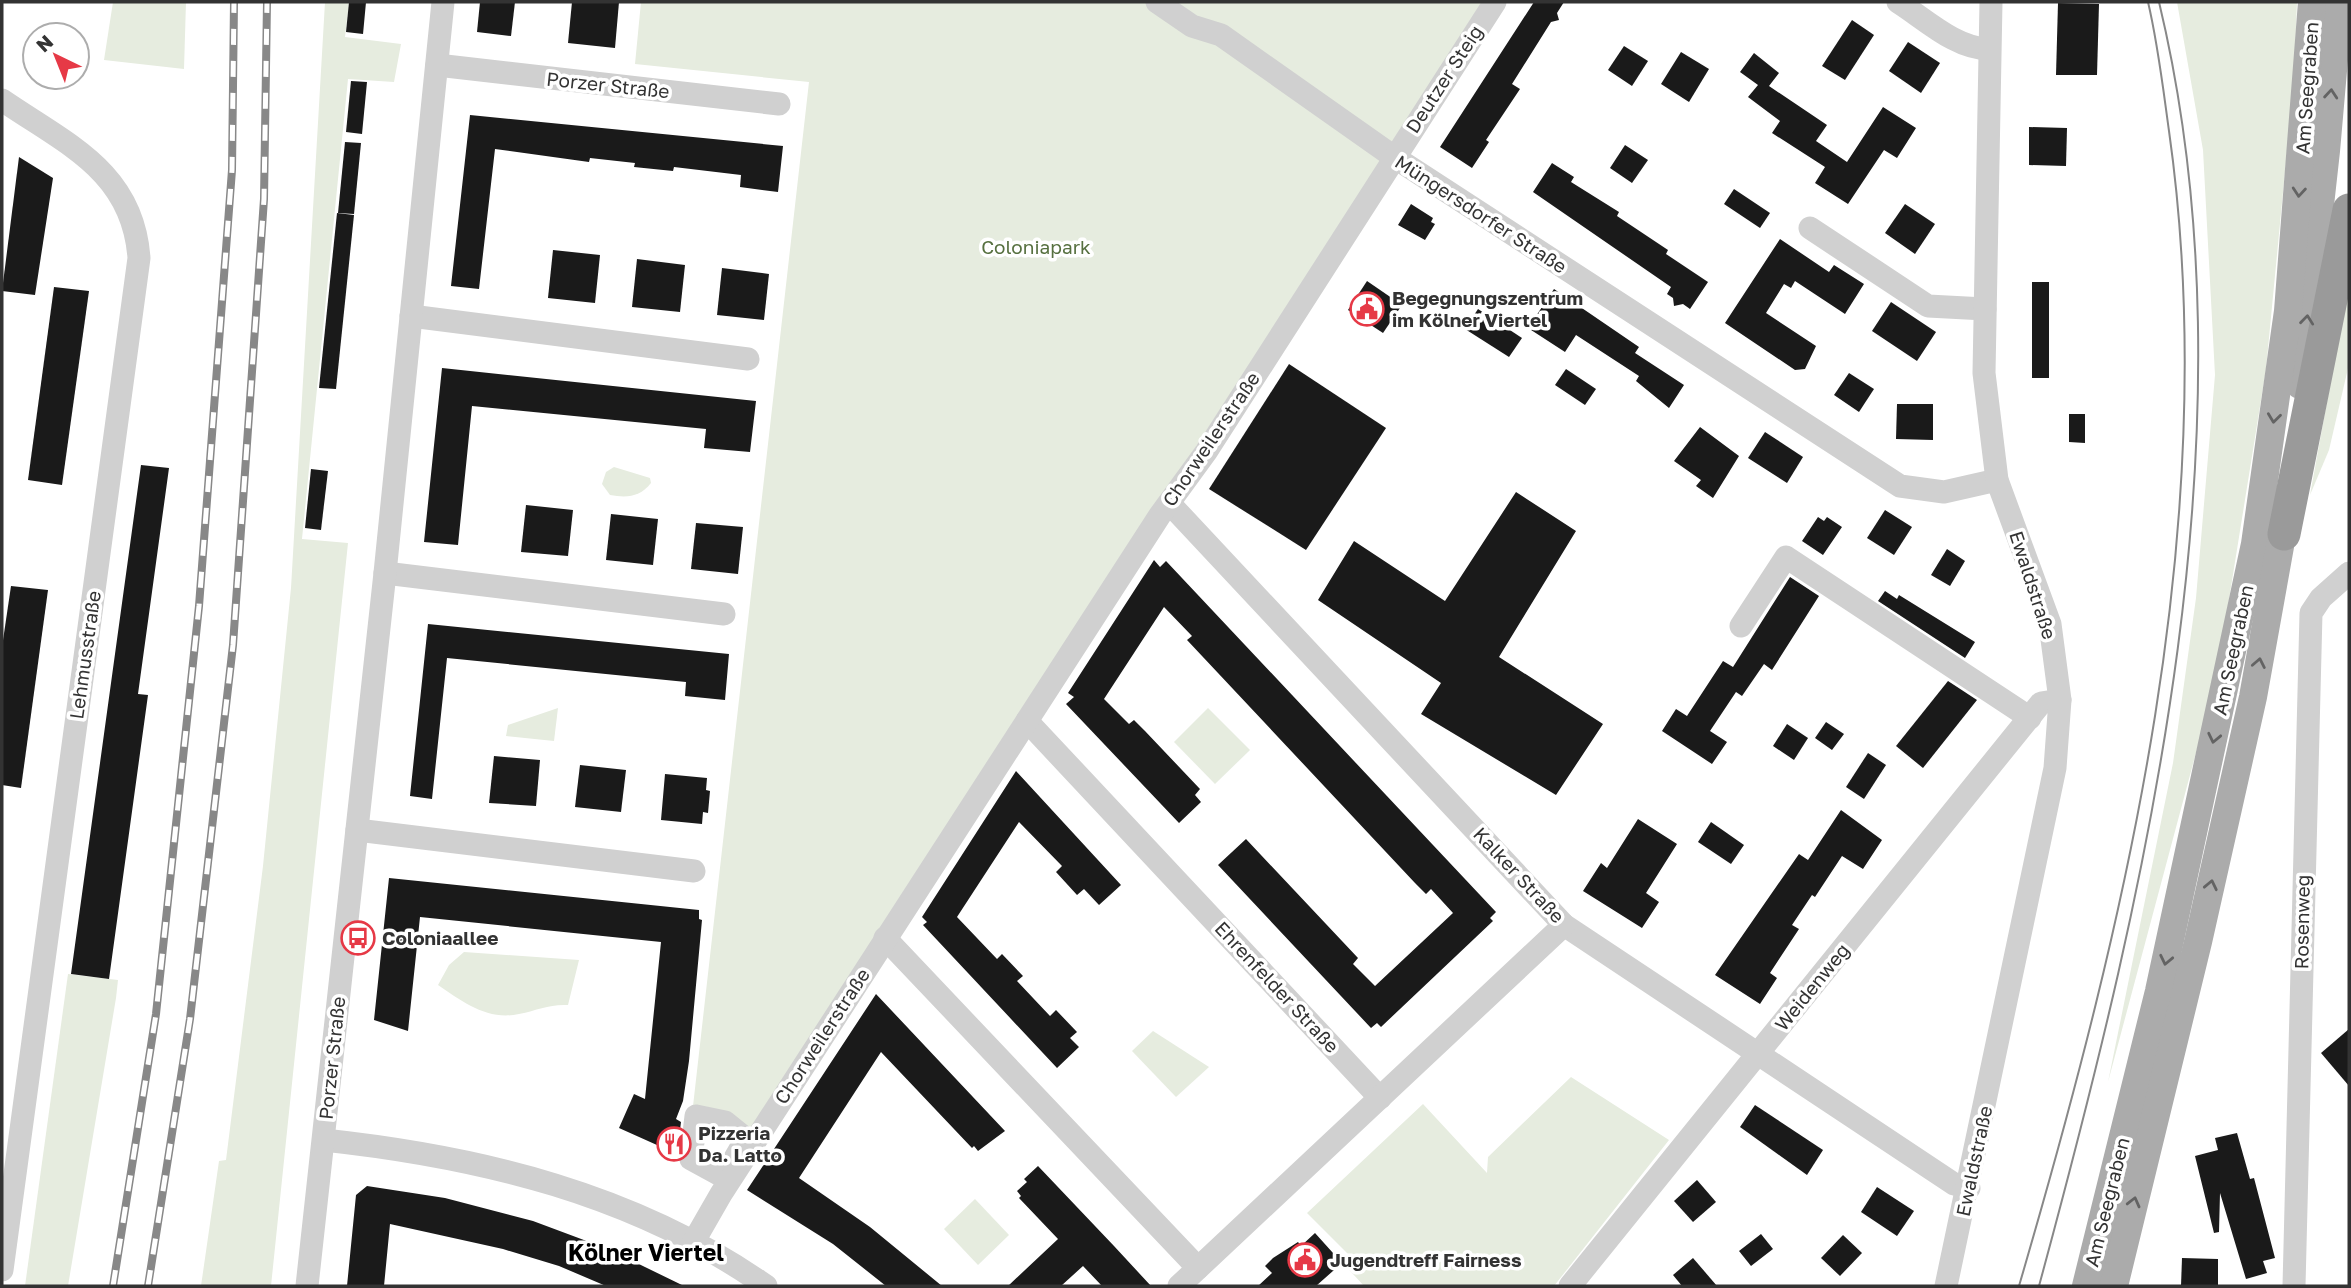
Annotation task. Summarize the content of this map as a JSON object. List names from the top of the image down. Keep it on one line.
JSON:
{"streets":{"main road":["Am Seegraben"],"street":["Deutzer Steig","Porzer Straße","Müngersdorfer Straße","Chorweilerstraße","Ewaldstraße","Lehmusstraße","Kalker Straße","Rosenweg","Ehrenfelder Straße","Weidenweg"]},"crossings":[["Deutzer Steig","Müngersdorfer Straße"],["Deutzer Steig","Chorweilerstraße"],["Müngersdorfer Straße","Chorweilerstraße"],["Müngersdorfer Straße","Ewaldstraße"],["Chorweilerstraße","Kalker Straße"],["Chorweilerstraße","Ehrenfelder Straße"],["Ewaldstraße","Kalker Straße"],["Ewaldstraße","Weidenweg"],["Kalker Straße","Weidenweg"]],"districts":["Kölner Viertel"],"parks":["Coloniapark"],"places":{"public building":["Begegnungszentrum im Kölner Viertel","Jugendtreff Fairness"],"bus stop":["Coloniaallee"],"restaurant":["Pizzeria Da. Latto"]},"north":"top left"}
